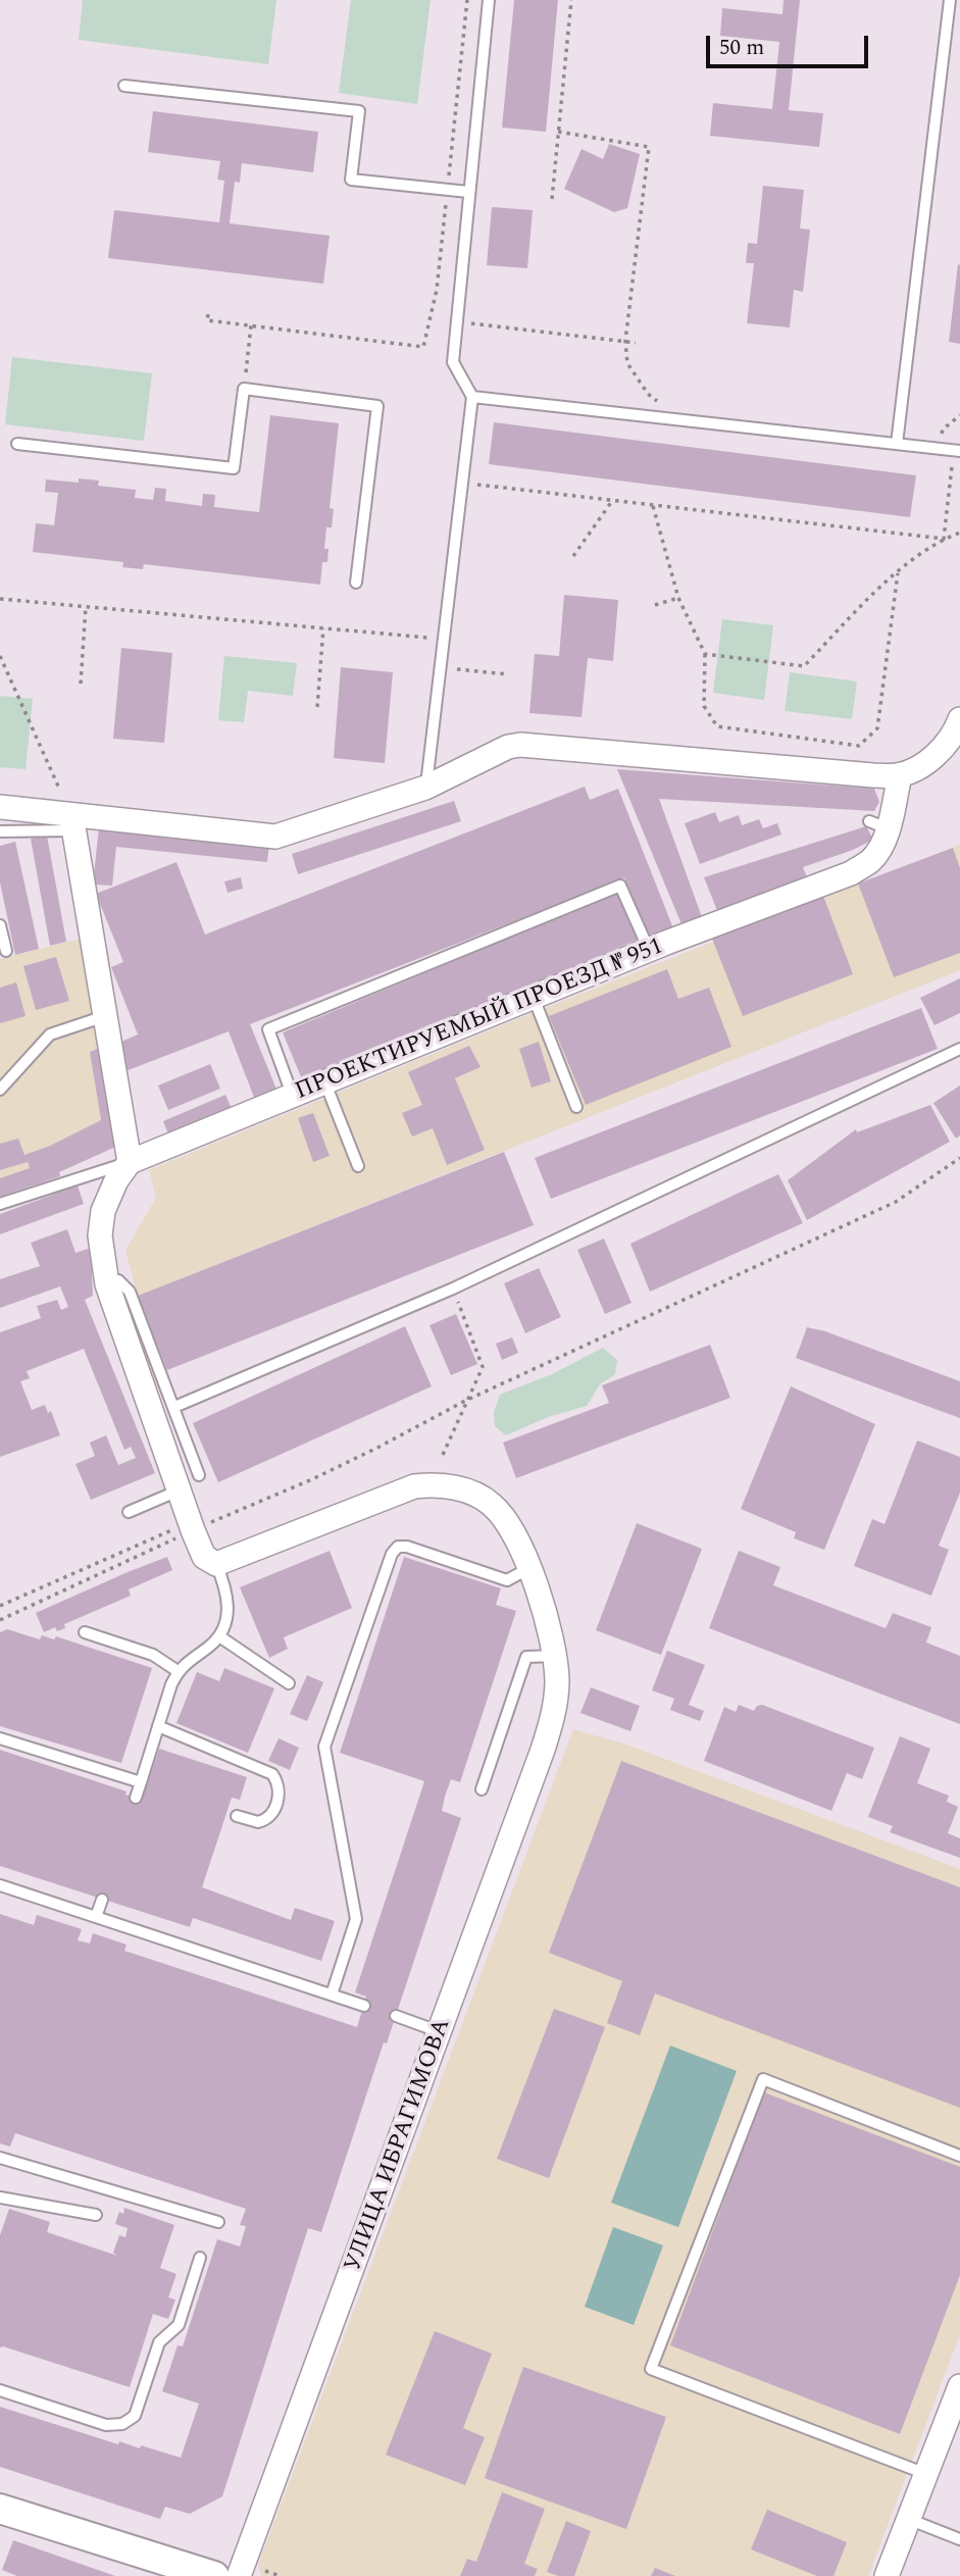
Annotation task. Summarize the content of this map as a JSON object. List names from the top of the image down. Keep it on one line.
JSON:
{"streets":{"street":["ПРОЕКТИРУЕМЫЙ ПРОЕЗД № 951","УЛИЦА ИБРАГИМОВА"]},"scale_bar":"50 m"}
